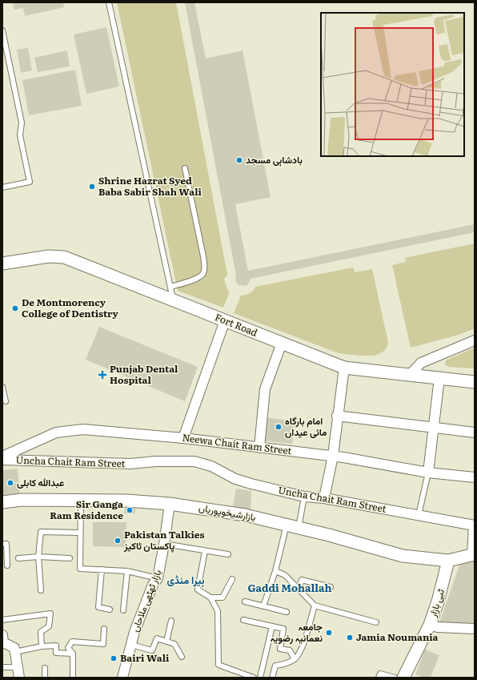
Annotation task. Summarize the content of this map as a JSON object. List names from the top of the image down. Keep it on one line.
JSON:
{"streets":{"street":["Fort Road","Neewa Chait Ram Street","Uncha Chait Ram Street","بازارشیخوپوریاں","بازار ٹھٹھی ملاحاں","ٹبی بازار"]},"crossings":[["بازارشیخوپوریاں","بازار ٹھٹھی ملاحاں"],["بازارشیخوپوریاں","ٹبی بازار"]],"districts":["ہیرا منڈی","Gaddi Mohallah"],"places":{"other":["بادشاہی مسجد","Shrine Hazrat Syed Baba Sabir Shah Wali","De Montmorency College of Dentistry","امام بارگاہ مائی عیداں","عبدﷲ کابلی","Sir Ganga Ram Residence","Pakistan Talkies پاکستان ٹاکیز","جامعہ نعمانیہ رضویہ","Jamia Noumania","Bairi Wali"],"health":["Punjab Dental Hospital"]}}
